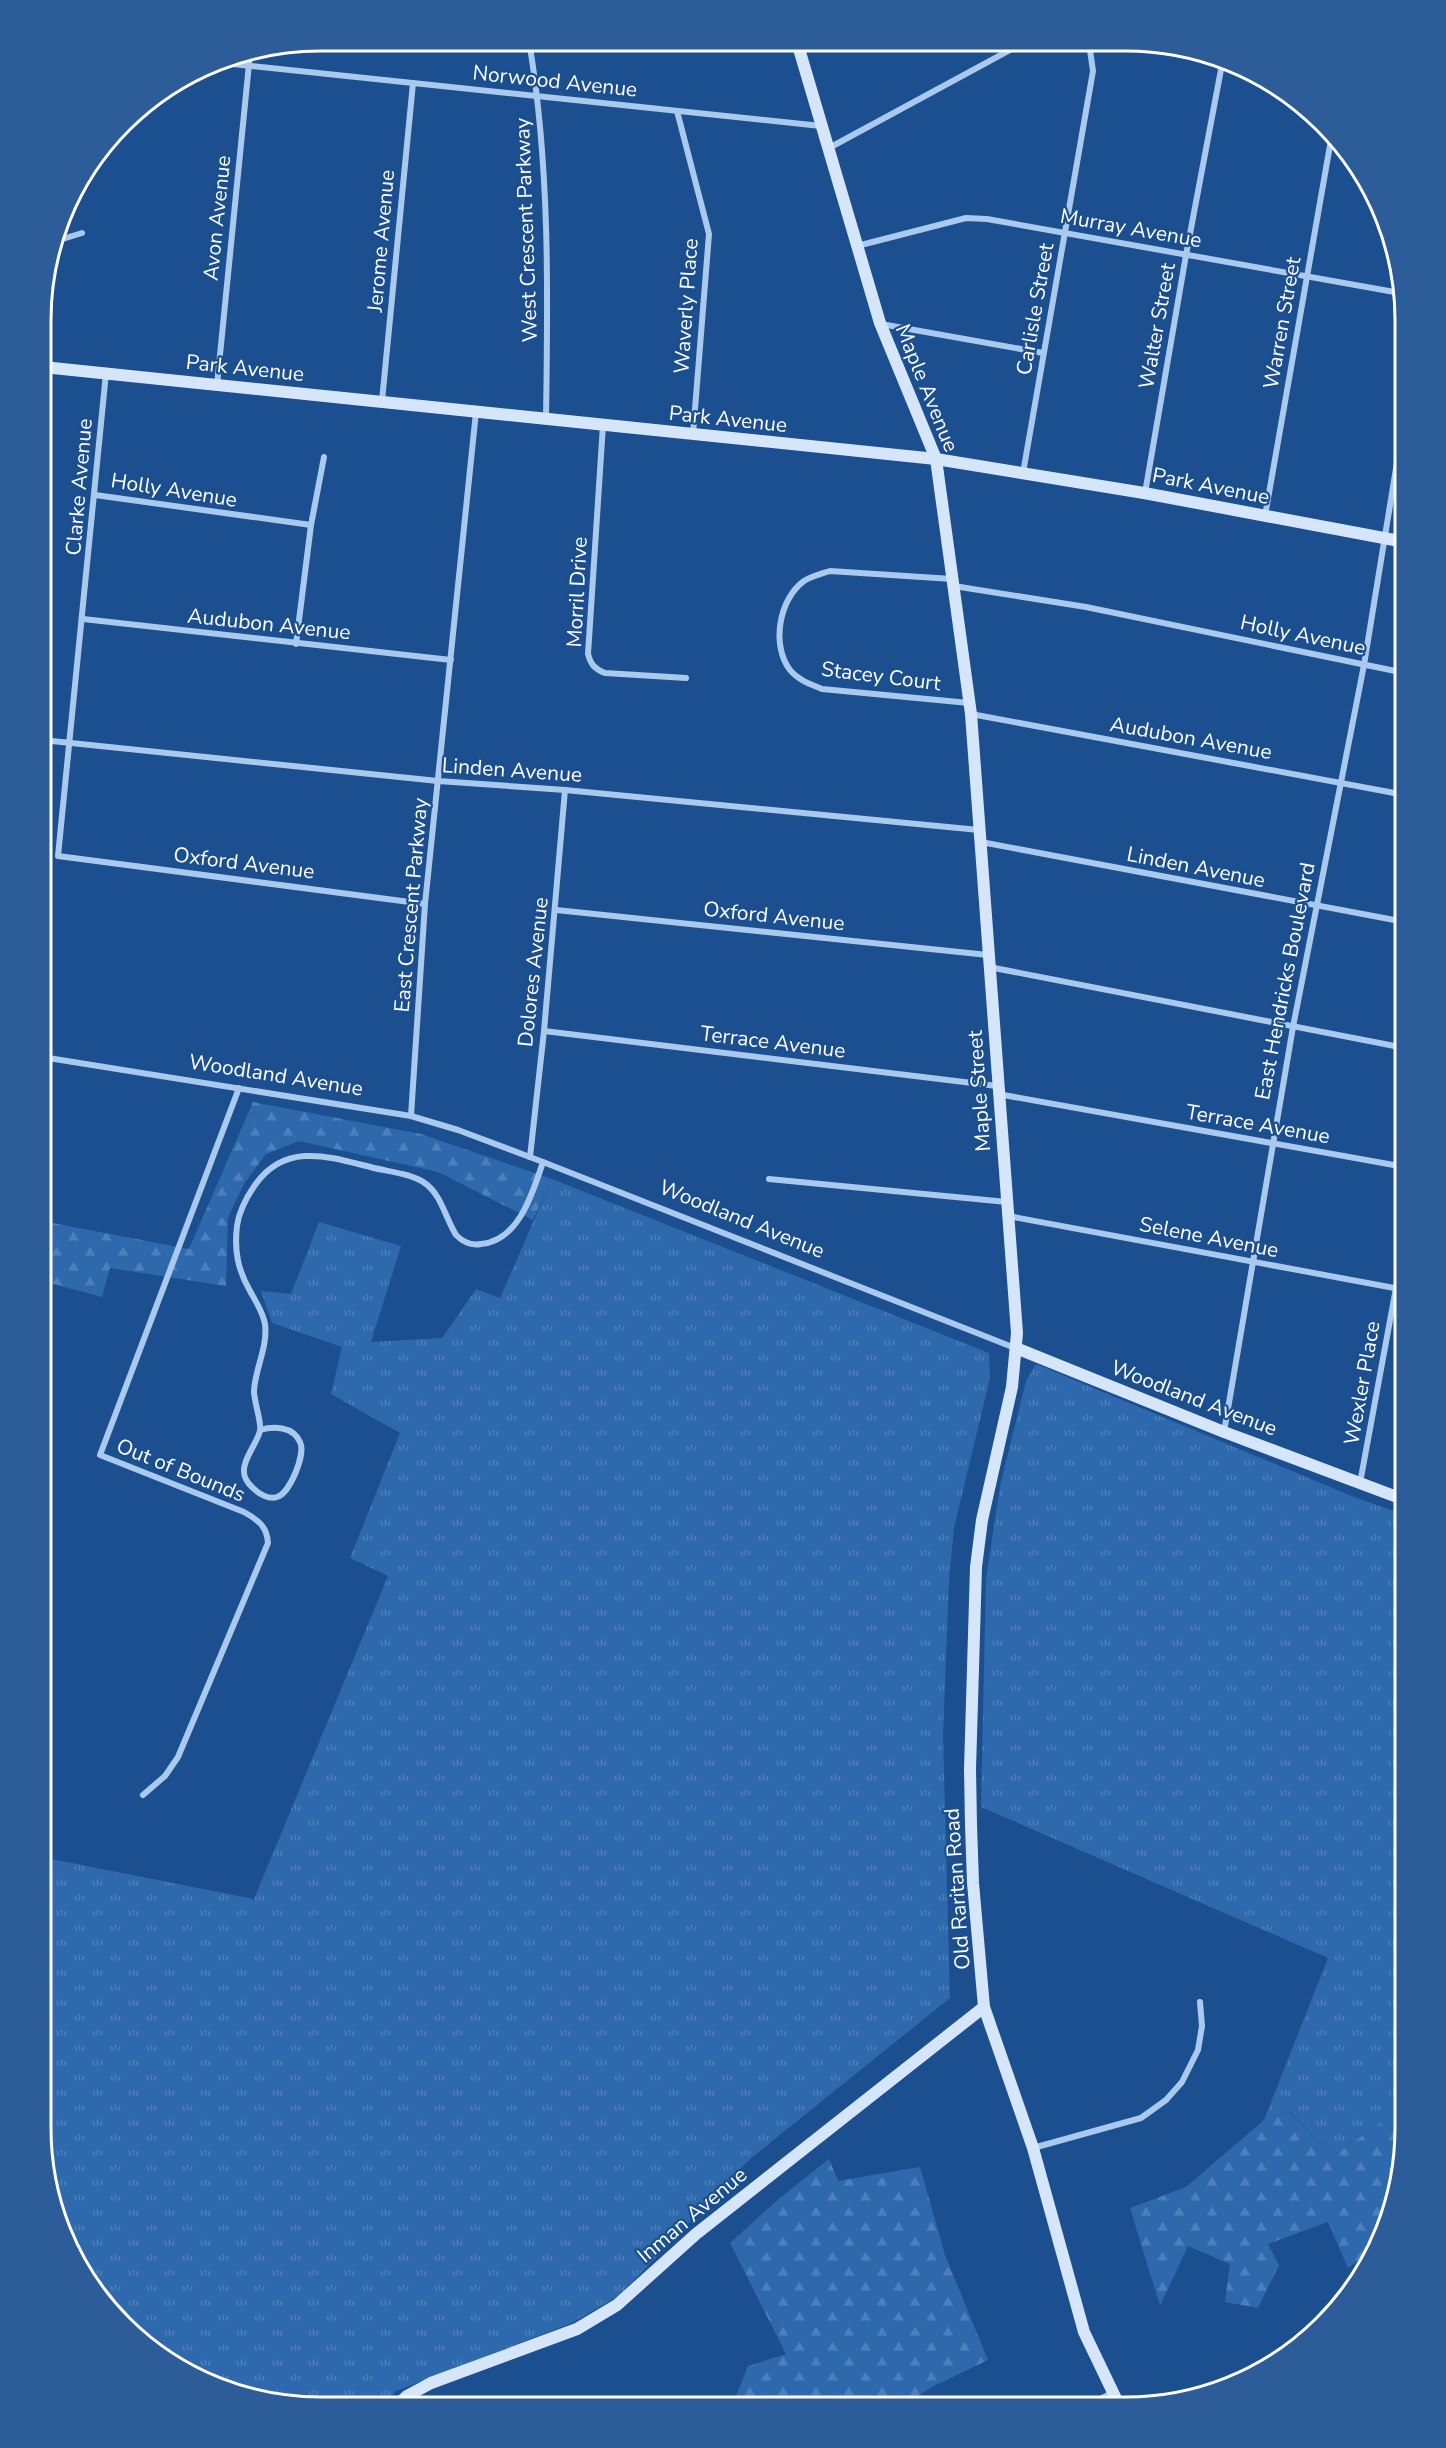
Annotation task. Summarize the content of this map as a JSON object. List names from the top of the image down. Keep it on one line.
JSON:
{"streets":{"main road":["Park Avenue","Maple Avenue","Woodland Avenue","Maple Street","Old Raritan Road","Inman Avenue"],"street":["Norwood Avenue","Avon Avenue","Murray Avenue","West Crescent Parkway","Jerome Avenue","Waverly Place","Carlisle Street","Warren Street","Walter Street","Clarke Avenue","Holly Avenue","Morril Drive","Audubon Avenue","Stacey Court","Linden Avenue","Oxford Avenue","East Crescent Parkway","Dolores Avenue","East Hendricks Boulevard","Terrace Avenue","Selene Avenue","Wexler Place","Out of Bounds"]},"crossings":[["Norwood Avenue","Avon Avenue"],["Norwood Avenue","West Crescent Parkway"],["Norwood Avenue","Jerome Avenue"],["Norwood Avenue","Waverly Place"],["Norwood Avenue","Maple Avenue"],["Avon Avenue","Park Avenue"],["Murray Avenue","Carlisle Street"],["Murray Avenue","Warren Street"],["Murray Avenue","Walter Street"],["Murray Avenue","Maple Avenue"],["West Crescent Parkway","Park Avenue"],["Jerome Avenue","Park Avenue"],["Waverly Place","Park Avenue"],["Carlisle Street","Park Avenue"],["Warren Street","Park Avenue"],["Walter Street","Park Avenue"],["Park Avenue","Maple Avenue"],["Park Avenue","Clarke Avenue"],["Park Avenue","Morril Drive"],["Park Avenue","East Crescent Parkway"],["Park Avenue","East Hendricks Boulevard"],["Maple Avenue","Holly Avenue"],["Maple Avenue","Audubon Avenue"],["Maple Avenue","Stacey Court"],["Maple Avenue","Linden Avenue"],["Maple Avenue","Maple Street"],["Clarke Avenue","Holly Avenue"],["Clarke Avenue","Audubon Avenue"],["Clarke Avenue","Linden Avenue"],["Clarke Avenue","Oxford Avenue"],["Holly Avenue","Stacey Court"],["Holly Avenue","East Hendricks Boulevard"],["Audubon Avenue","Stacey Court"],["Audubon Avenue","East Crescent Parkway"],["Audubon Avenue","East Hendricks Boulevard"],["Linden Avenue","East Crescent Parkway"],["Linden Avenue","Dolores Avenue"],["Linden Avenue","East Hendricks Boulevard"],["Linden Avenue","Maple Street"],["Oxford Avenue","East Crescent Parkway"],["Oxford Avenue","Dolores Avenue"],["Oxford Avenue","East Hendricks Boulevard"],["Oxford Avenue","Maple Street"],["East Crescent Parkway","Woodland Avenue"],["Dolores Avenue","Terrace Avenue"],["Dolores Avenue","Woodland Avenue"],["East Hendricks Boulevard","Terrace Avenue"],["East Hendricks Boulevard","Woodland Avenue"],["East Hendricks Boulevard","Selene Avenue"],["Terrace Avenue","Maple Street"],["Woodland Avenue","Maple Street"],["Woodland Avenue","Wexler Place"],["Woodland Avenue","Out of Bounds"],["Woodland Avenue","Old Raritan Road"],["Maple Street","Selene Avenue"],["Maple Street","Old Raritan Road"],["Old Raritan Road","Inman Avenue"]]}
